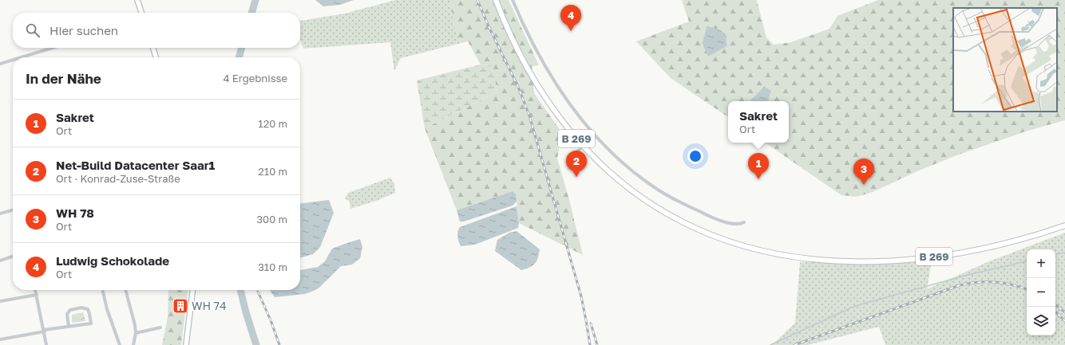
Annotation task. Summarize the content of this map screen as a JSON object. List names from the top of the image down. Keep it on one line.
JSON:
{"streets":{"main road":["B 269"]},"places":{"building":["WH 74"]},"page":{"pins":["4","2","1","3"],"search":"Hier suchen","heading":["In der Nähe","4 Ergebnisse"],"list":[{"mark":"1","name":"Sakret","note":"Ort","value":"120 m"},{"mark":"2","name":"Net-Build Datacenter Saar1","note":"Ort · Konrad-Zuse-Straße","value":"210 m"},{"mark":"3","name":"WH 78","note":"Ort","value":"300 m"},{"mark":"4","name":"Ludwig Schokolade","note":"Ort","value":"310 m"}],"popup":["Sakret","Ort"],"map_buttons":["+","−"]}}
